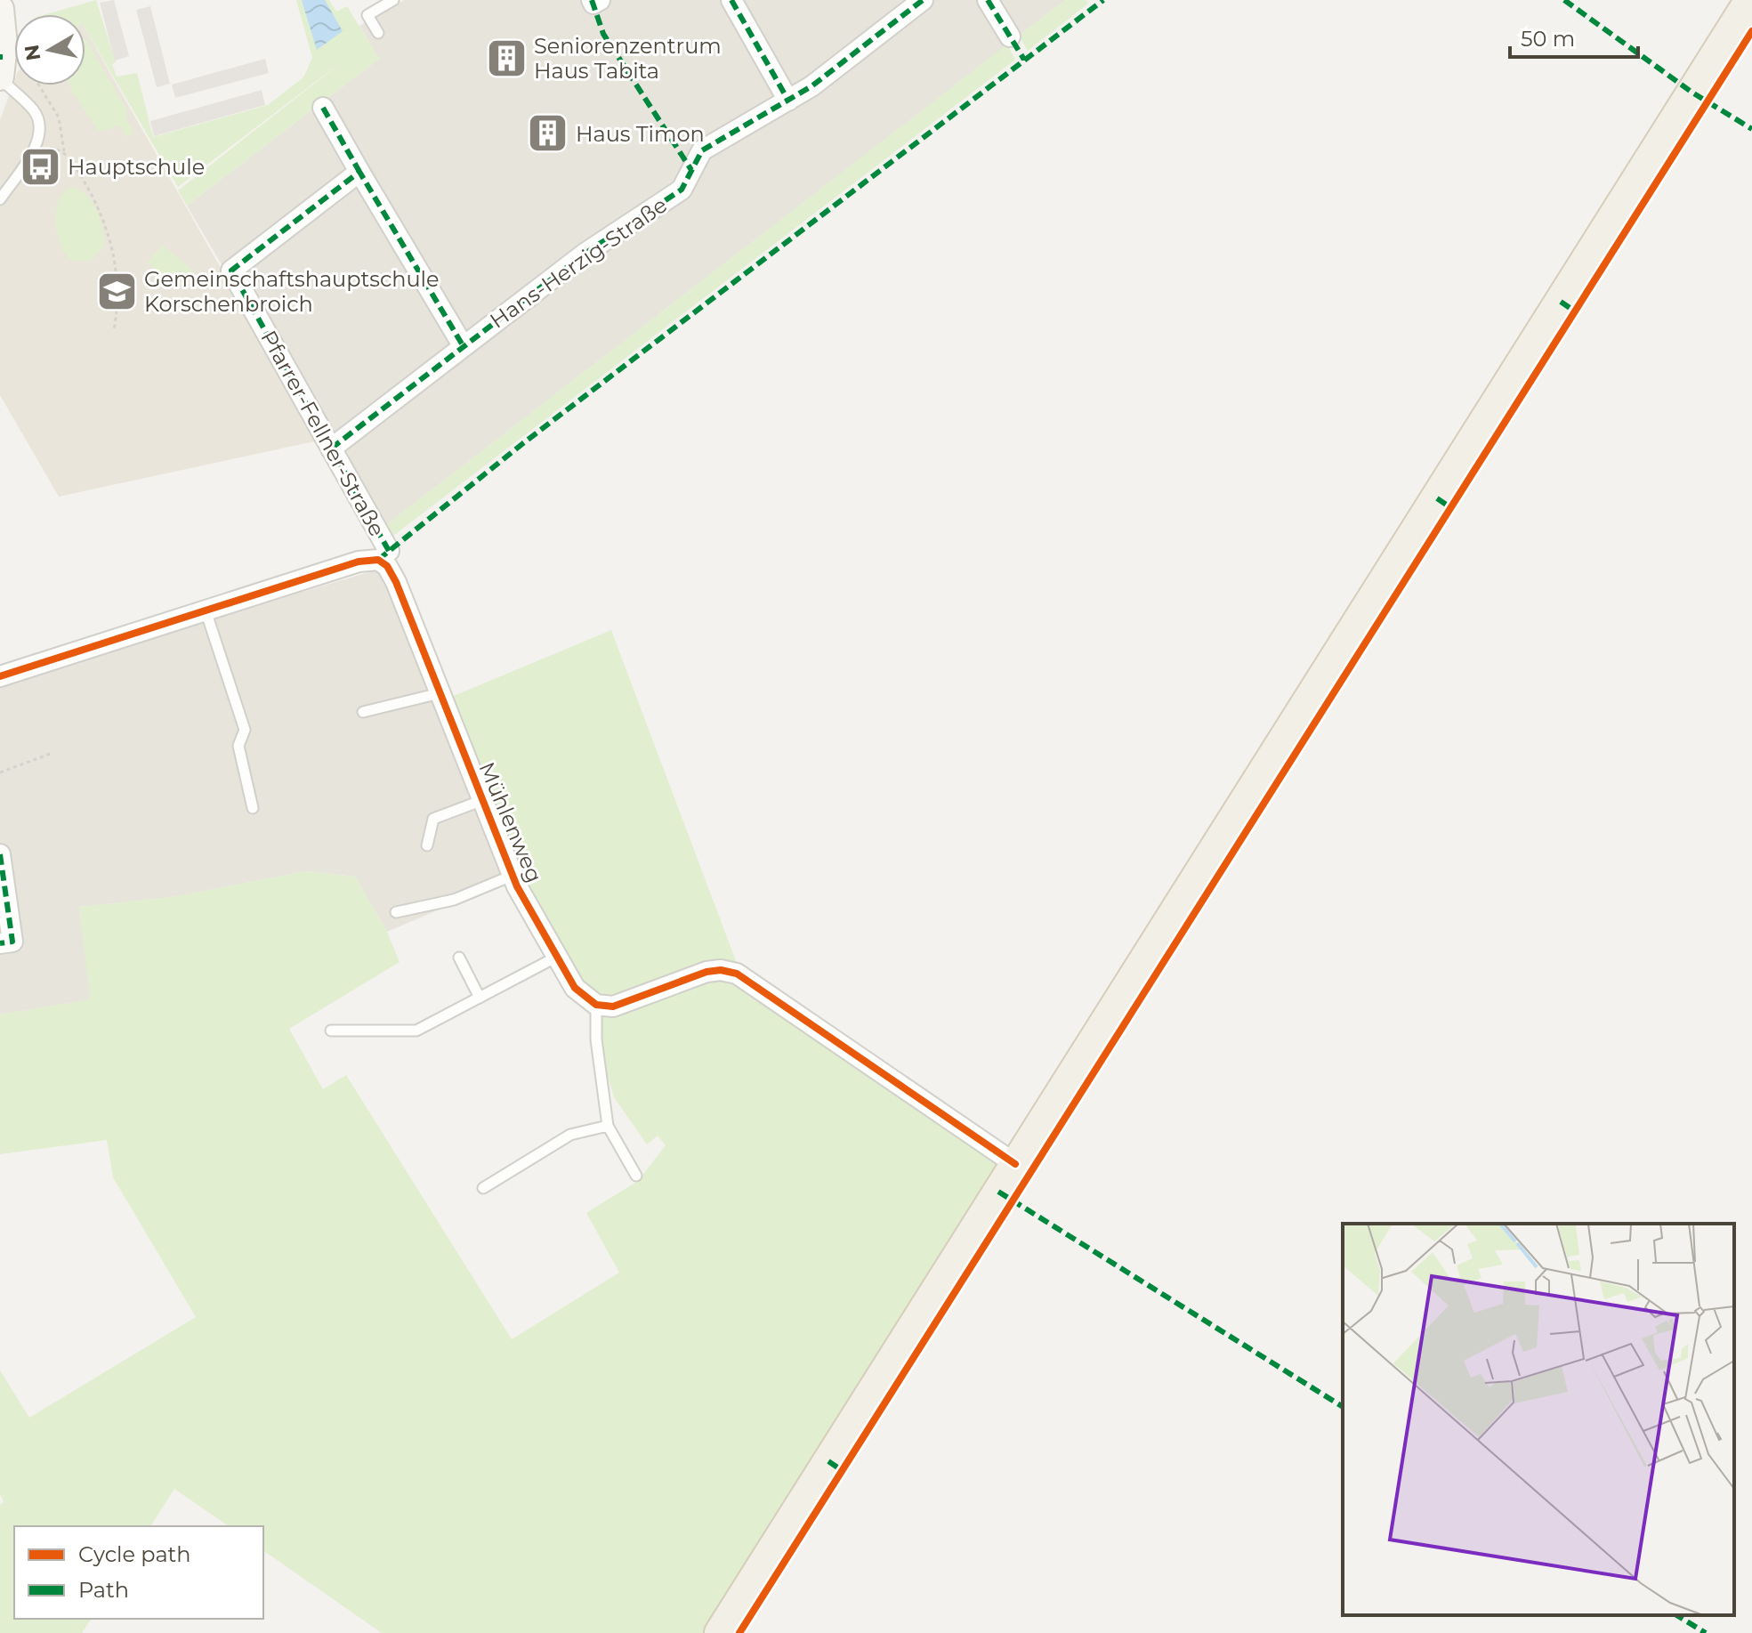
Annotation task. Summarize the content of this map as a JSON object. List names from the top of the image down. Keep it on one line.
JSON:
{"streets":{"street":["Hans-Herzig-Straße","Pfarrer-Fellner-Straße","Mühlenweg"]},"crossings":[["Hans-Herzig-Straße","Pfarrer-Fellner-Straße"]],"places":{"building":["Seniorenzentrum Haus Tabita","Haus Timon"],"bus stop":["Hauptschule"],"school or university":["Gemeinschaftshauptschule Korschenbroich"]},"legend":["Cycle path","Path"],"scale_bar":"50 m","north":"left"}
